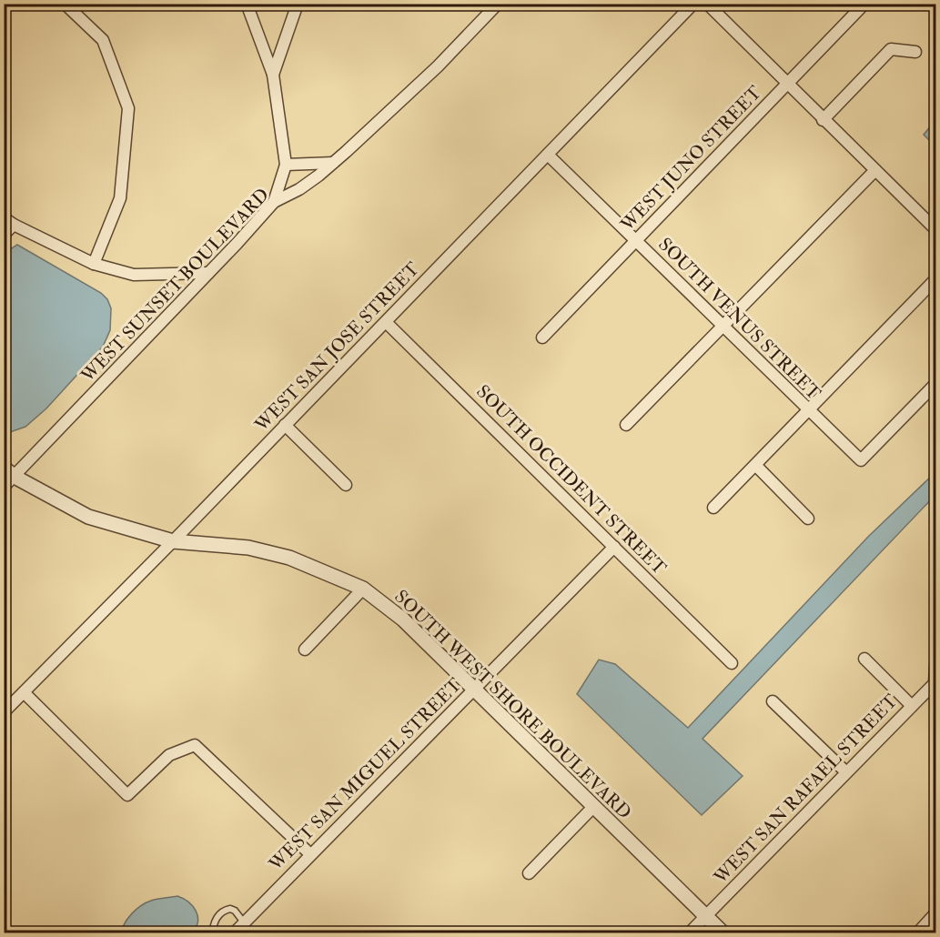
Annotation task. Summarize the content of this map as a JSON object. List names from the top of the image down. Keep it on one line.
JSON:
{"streets":{"street":["WEST JUNO STREET","WEST SUNSET BOULEVARD","SOUTH VENUS STREET","WEST SAN JOSE STREET","SOUTH OCCIDENT STREET","SOUTH WEST SHORE BOULEVARD","WEST SAN MIGUEL STREET","WEST SAN RAFAEL STREET"]},"crossings":[["WEST JUNO STREET","SOUTH VENUS STREET"],["WEST SUNSET BOULEVARD","SOUTH WEST SHORE BOULEVARD"],["SOUTH VENUS STREET","WEST SAN JOSE STREET"],["WEST SAN JOSE STREET","SOUTH OCCIDENT STREET"],["WEST SAN JOSE STREET","SOUTH WEST SHORE BOULEVARD"],["SOUTH OCCIDENT STREET","WEST SAN MIGUEL STREET"],["SOUTH WEST SHORE BOULEVARD","WEST SAN MIGUEL STREET"],["SOUTH WEST SHORE BOULEVARD","WEST SAN RAFAEL STREET"]]}
